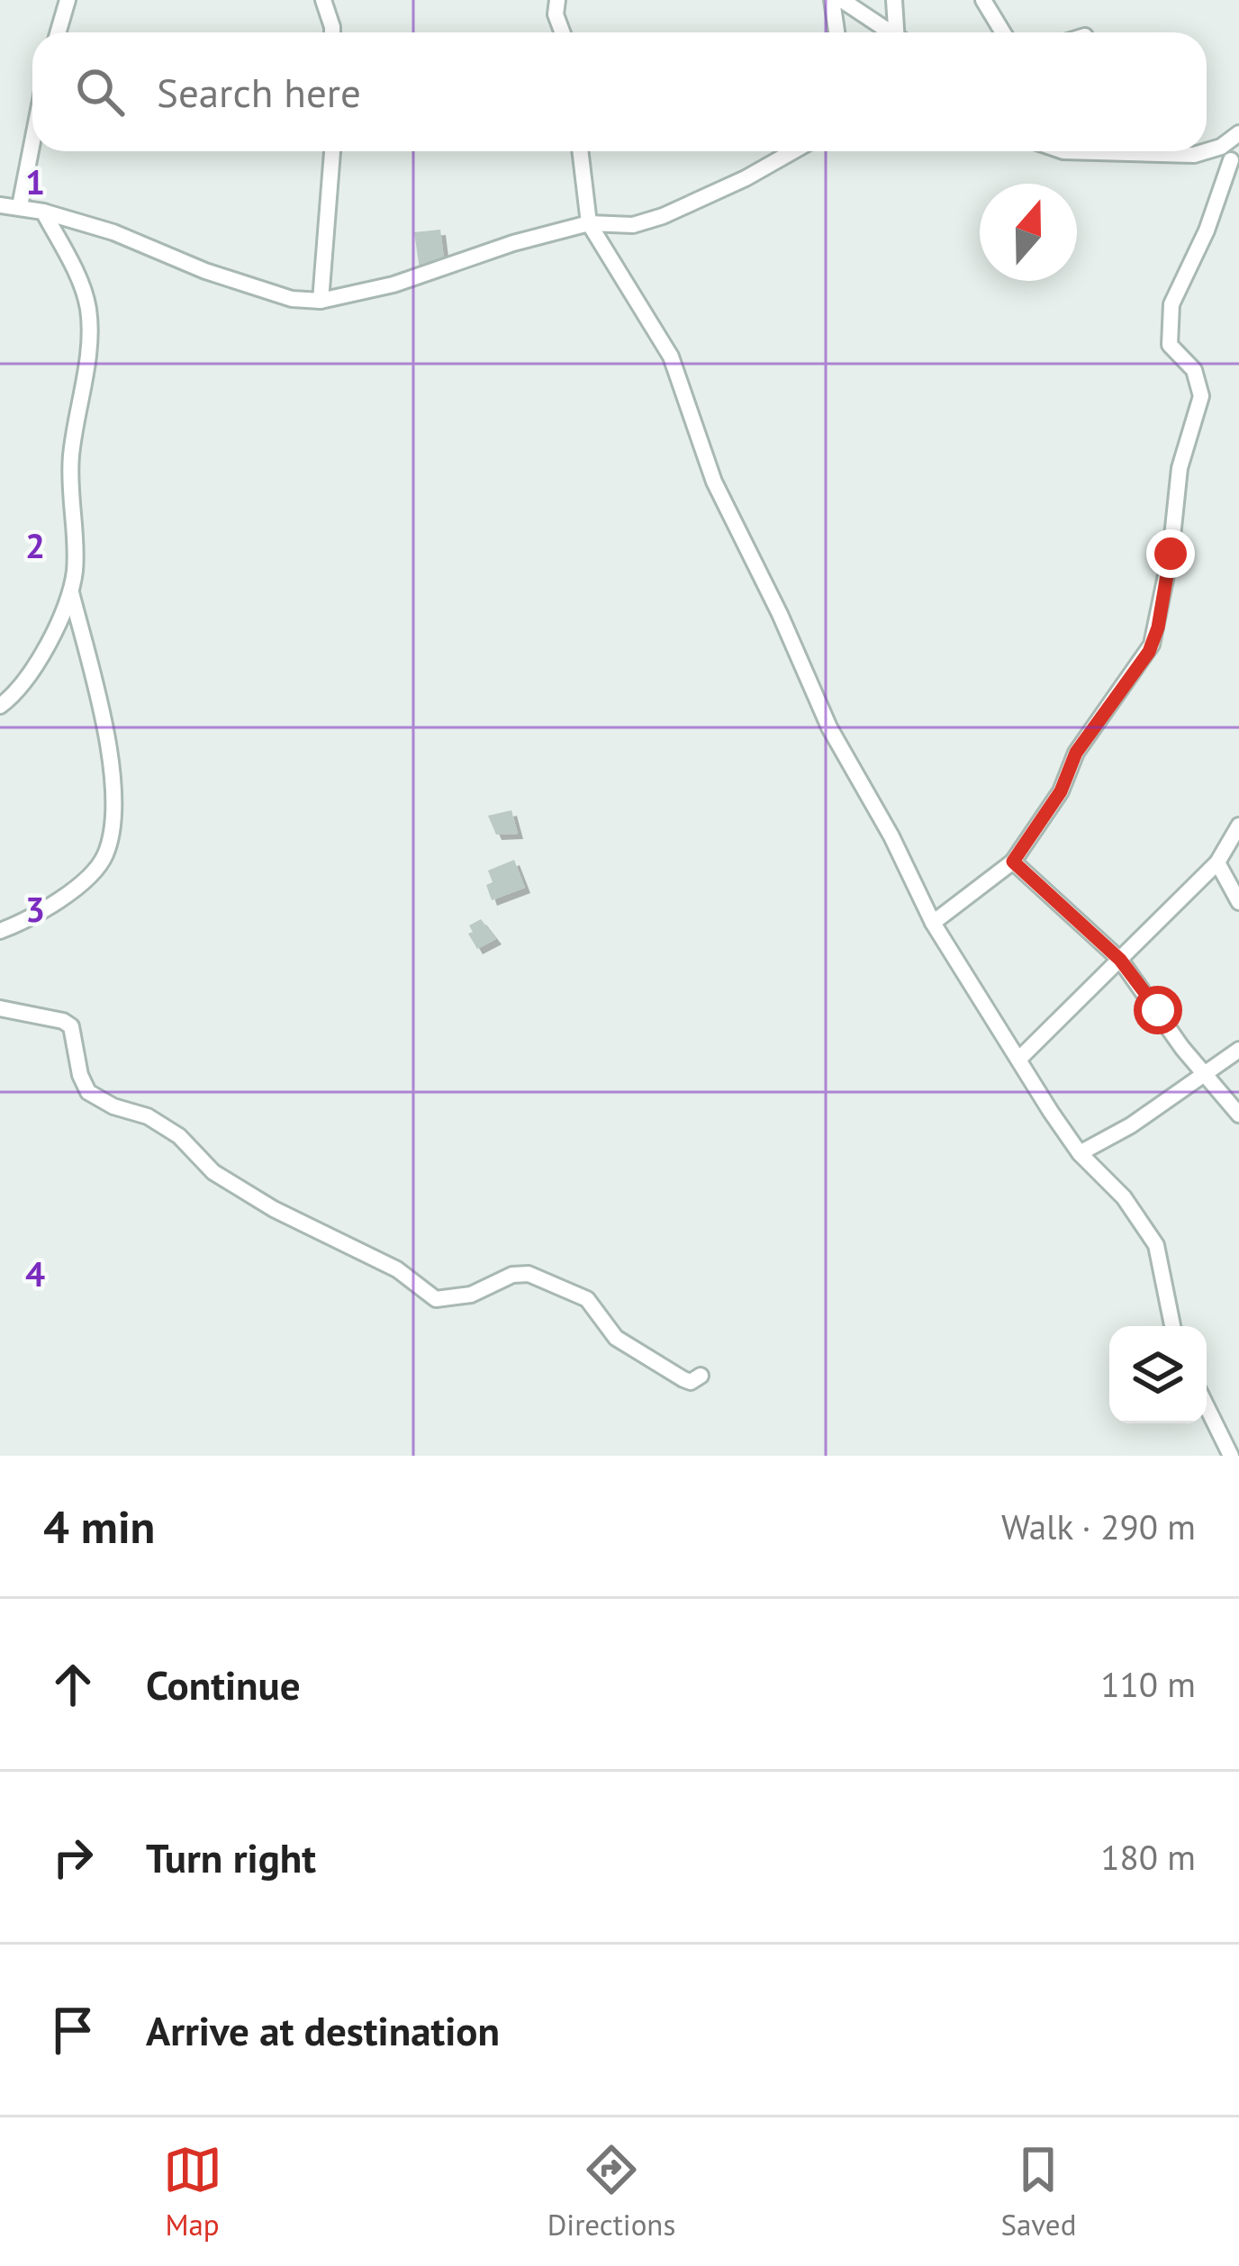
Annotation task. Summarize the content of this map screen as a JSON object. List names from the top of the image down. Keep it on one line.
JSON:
{"north":"top","page":{"search":"Search here","heading":["4 min","Walk · 290 m"],"list":[["Continue","110 m"],["Turn right","180 m"],"Arrive at destination"],"nav":["Map","Directions","Saved"]},"grid":{"rows":["1","2","3","4"]}}
